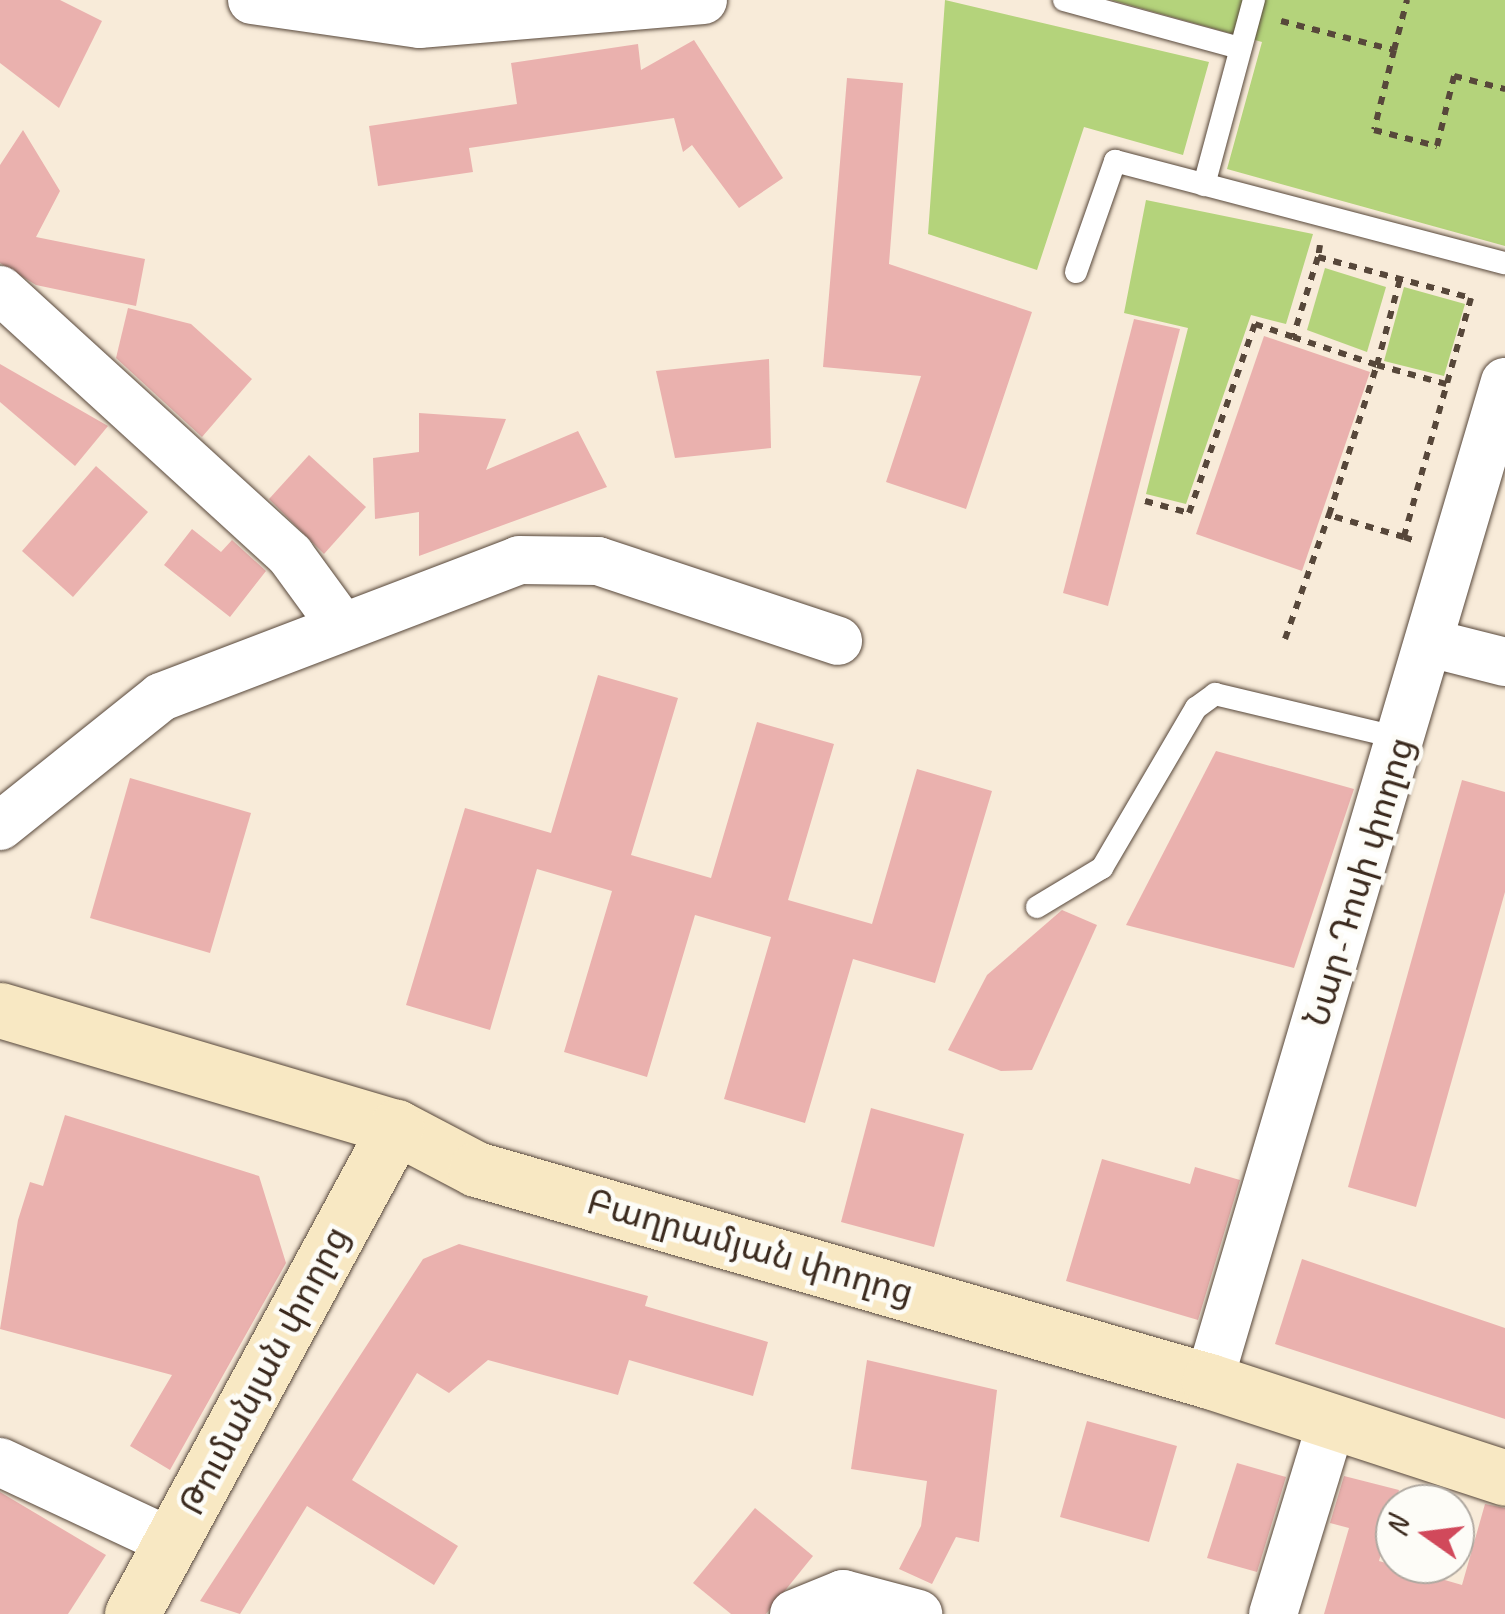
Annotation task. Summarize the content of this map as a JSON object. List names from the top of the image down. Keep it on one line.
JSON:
{"streets":{"main road":["Բաղրամյան փողոց","Թումանյան փողոց"],"street":["Նար-Դոսի փողոց"]},"crossings":[["Նար-Դոսի փողոց","Բաղրամյան փողոց"],["Բաղրամյան փողոց","Թումանյան փողոց"]],"north":"left"}
